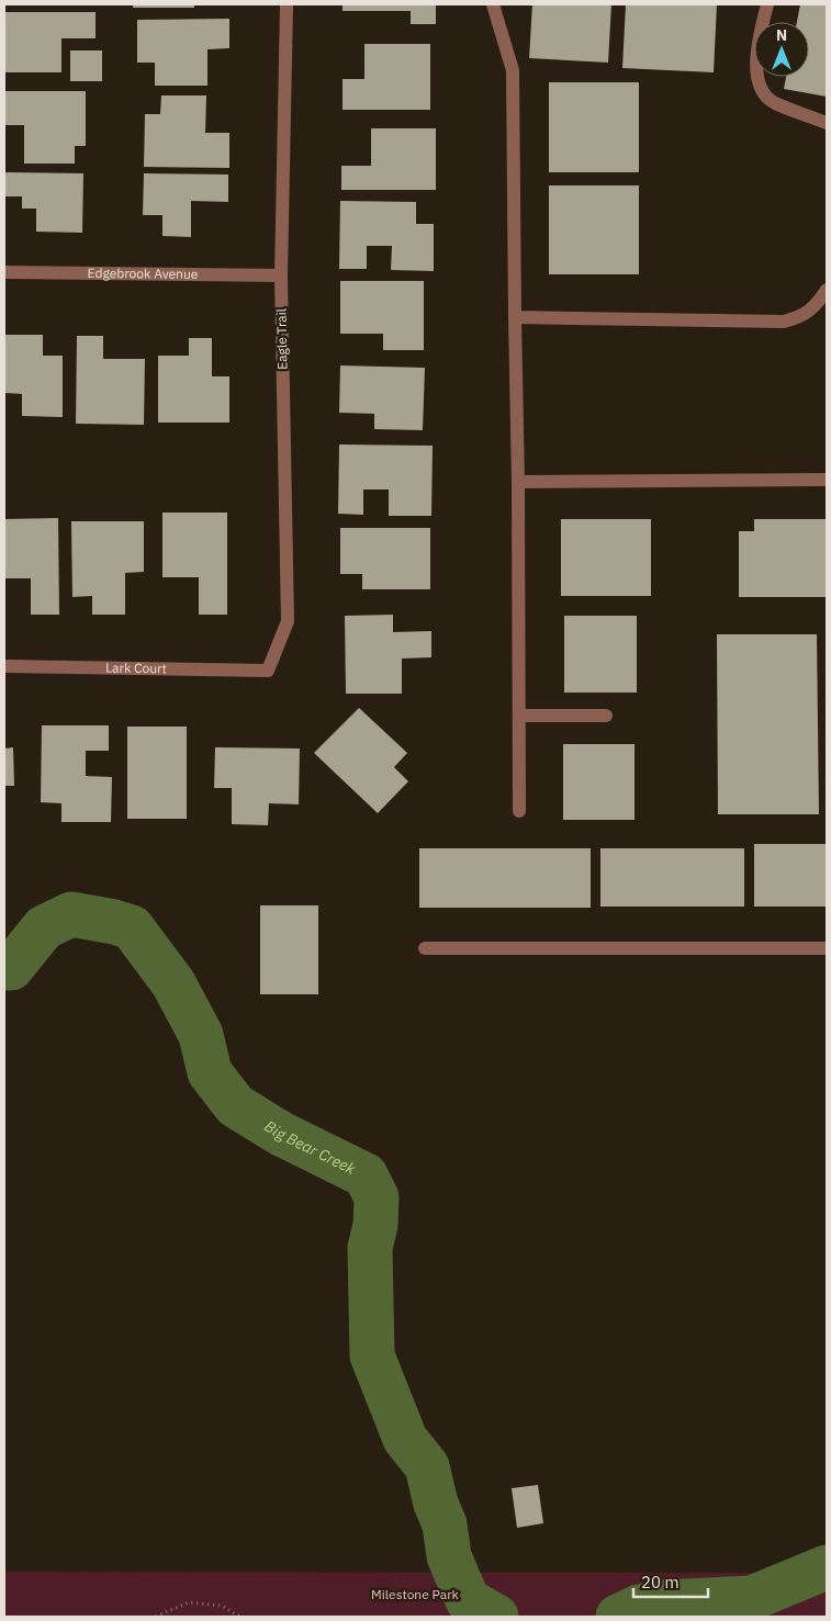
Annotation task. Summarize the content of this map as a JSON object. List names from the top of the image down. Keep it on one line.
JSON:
{"streets":{"street":["Edgebrook Avenue","Eagle Trail","Lark Court"]},"crossings":[["Edgebrook Avenue","Eagle Trail"],["Eagle Trail","Lark Court"]],"water":["Big Bear Creek"],"parks":["Milestone Park"],"scale_bar":"20 m","north":"top"}
